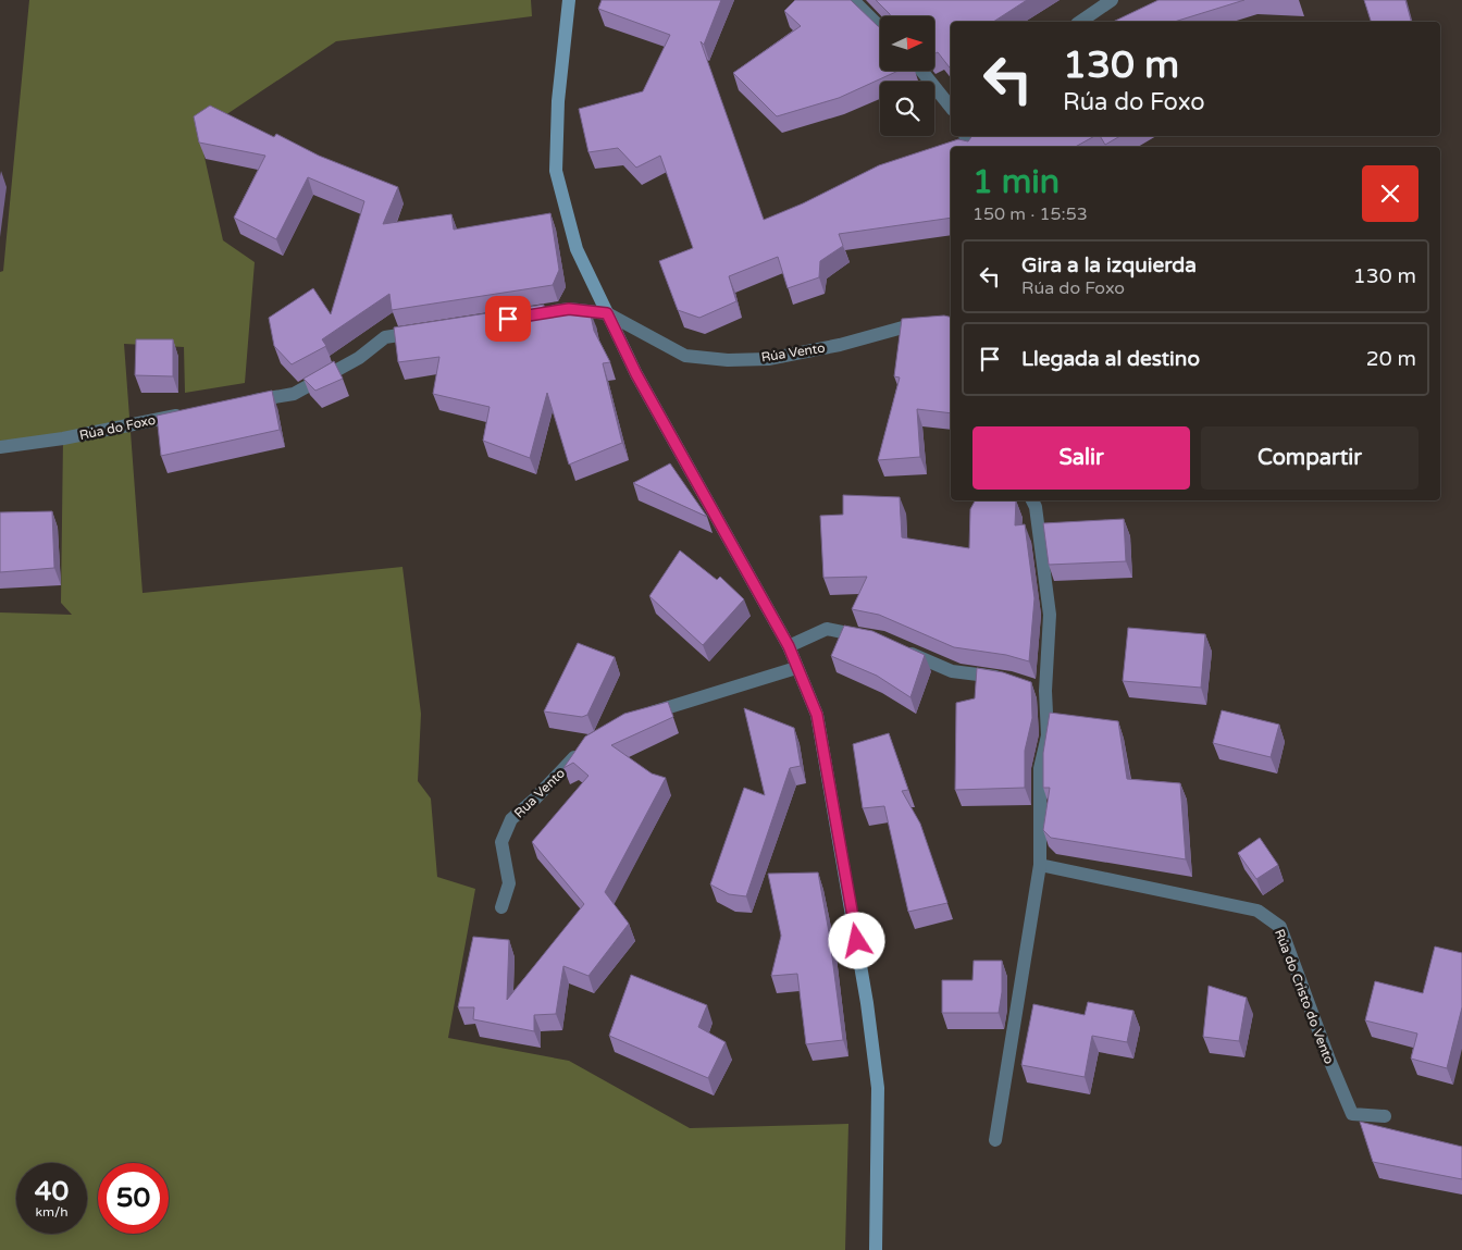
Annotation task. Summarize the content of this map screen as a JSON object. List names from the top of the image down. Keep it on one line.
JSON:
{"streets":{"street":["Rúa Vento","Rúa do Foxo","Rua Vento","Rúa do Cristo do Vento"]},"north":"right","page":{"turn":["130 m","Rúa do Foxo"],"heading":["1 min","150 m · 15:53"],"list":[{"name":"Gira a la izquierda","note":"Rúa do Foxo","value":"130 m"},{"name":"Llegada al destino","value":"20 m"}],"buttons":["Salir","Compartir"],"speed":"40 km/h","limit":"50"}}
